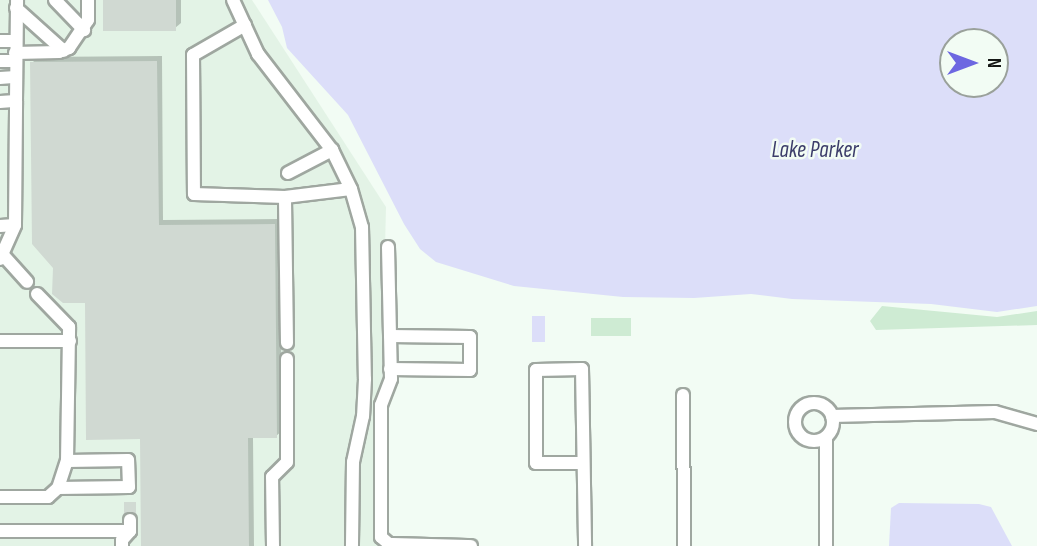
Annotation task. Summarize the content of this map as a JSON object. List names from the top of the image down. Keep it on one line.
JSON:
{"water":["Lake Parker"],"north":"right"}
